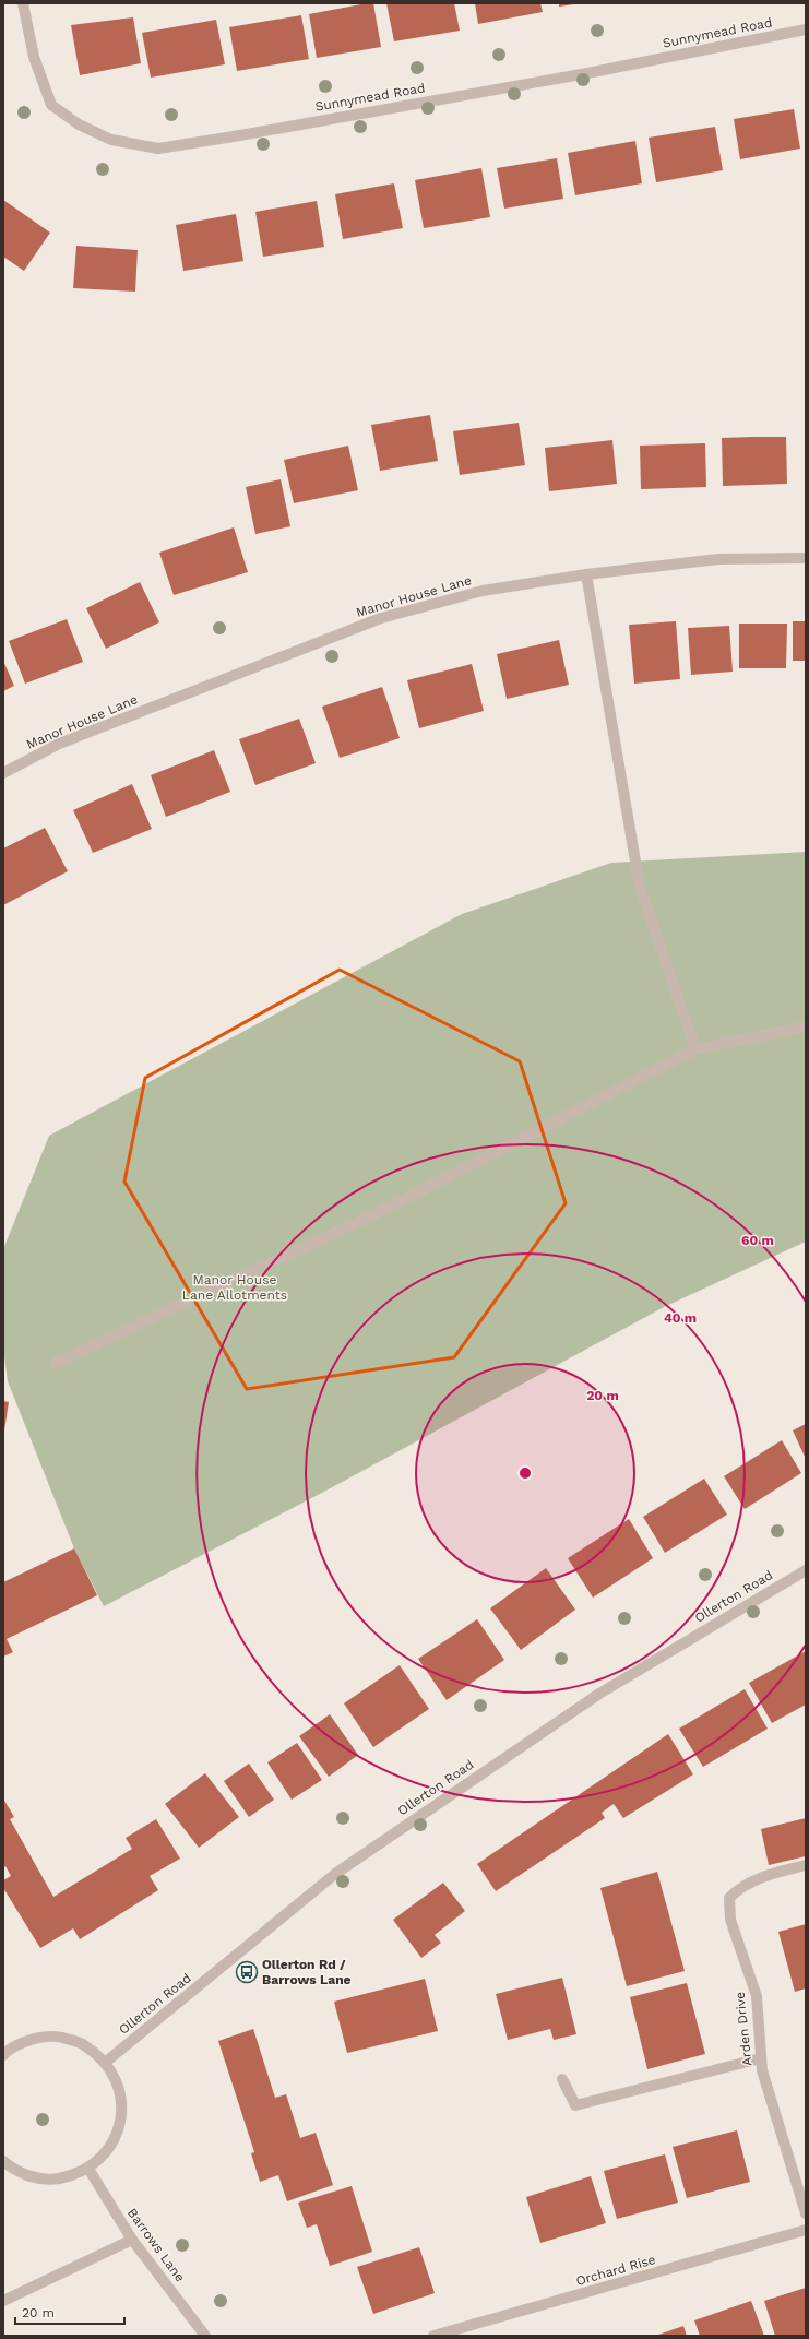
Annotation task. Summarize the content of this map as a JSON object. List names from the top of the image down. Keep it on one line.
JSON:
{"streets":{"street":["Sunnymead Road","Manor House Lane","Ollerton Road","Arden Drive","Barrows Lane","Orchard Rise"]},"parks":["Manor House Lane Allotments"],"places":{"bus stop":["Ollerton Rd / Barrows Lane"]},"scale_bar":"20 m","rings":["60 m","40 m","20 m"]}
